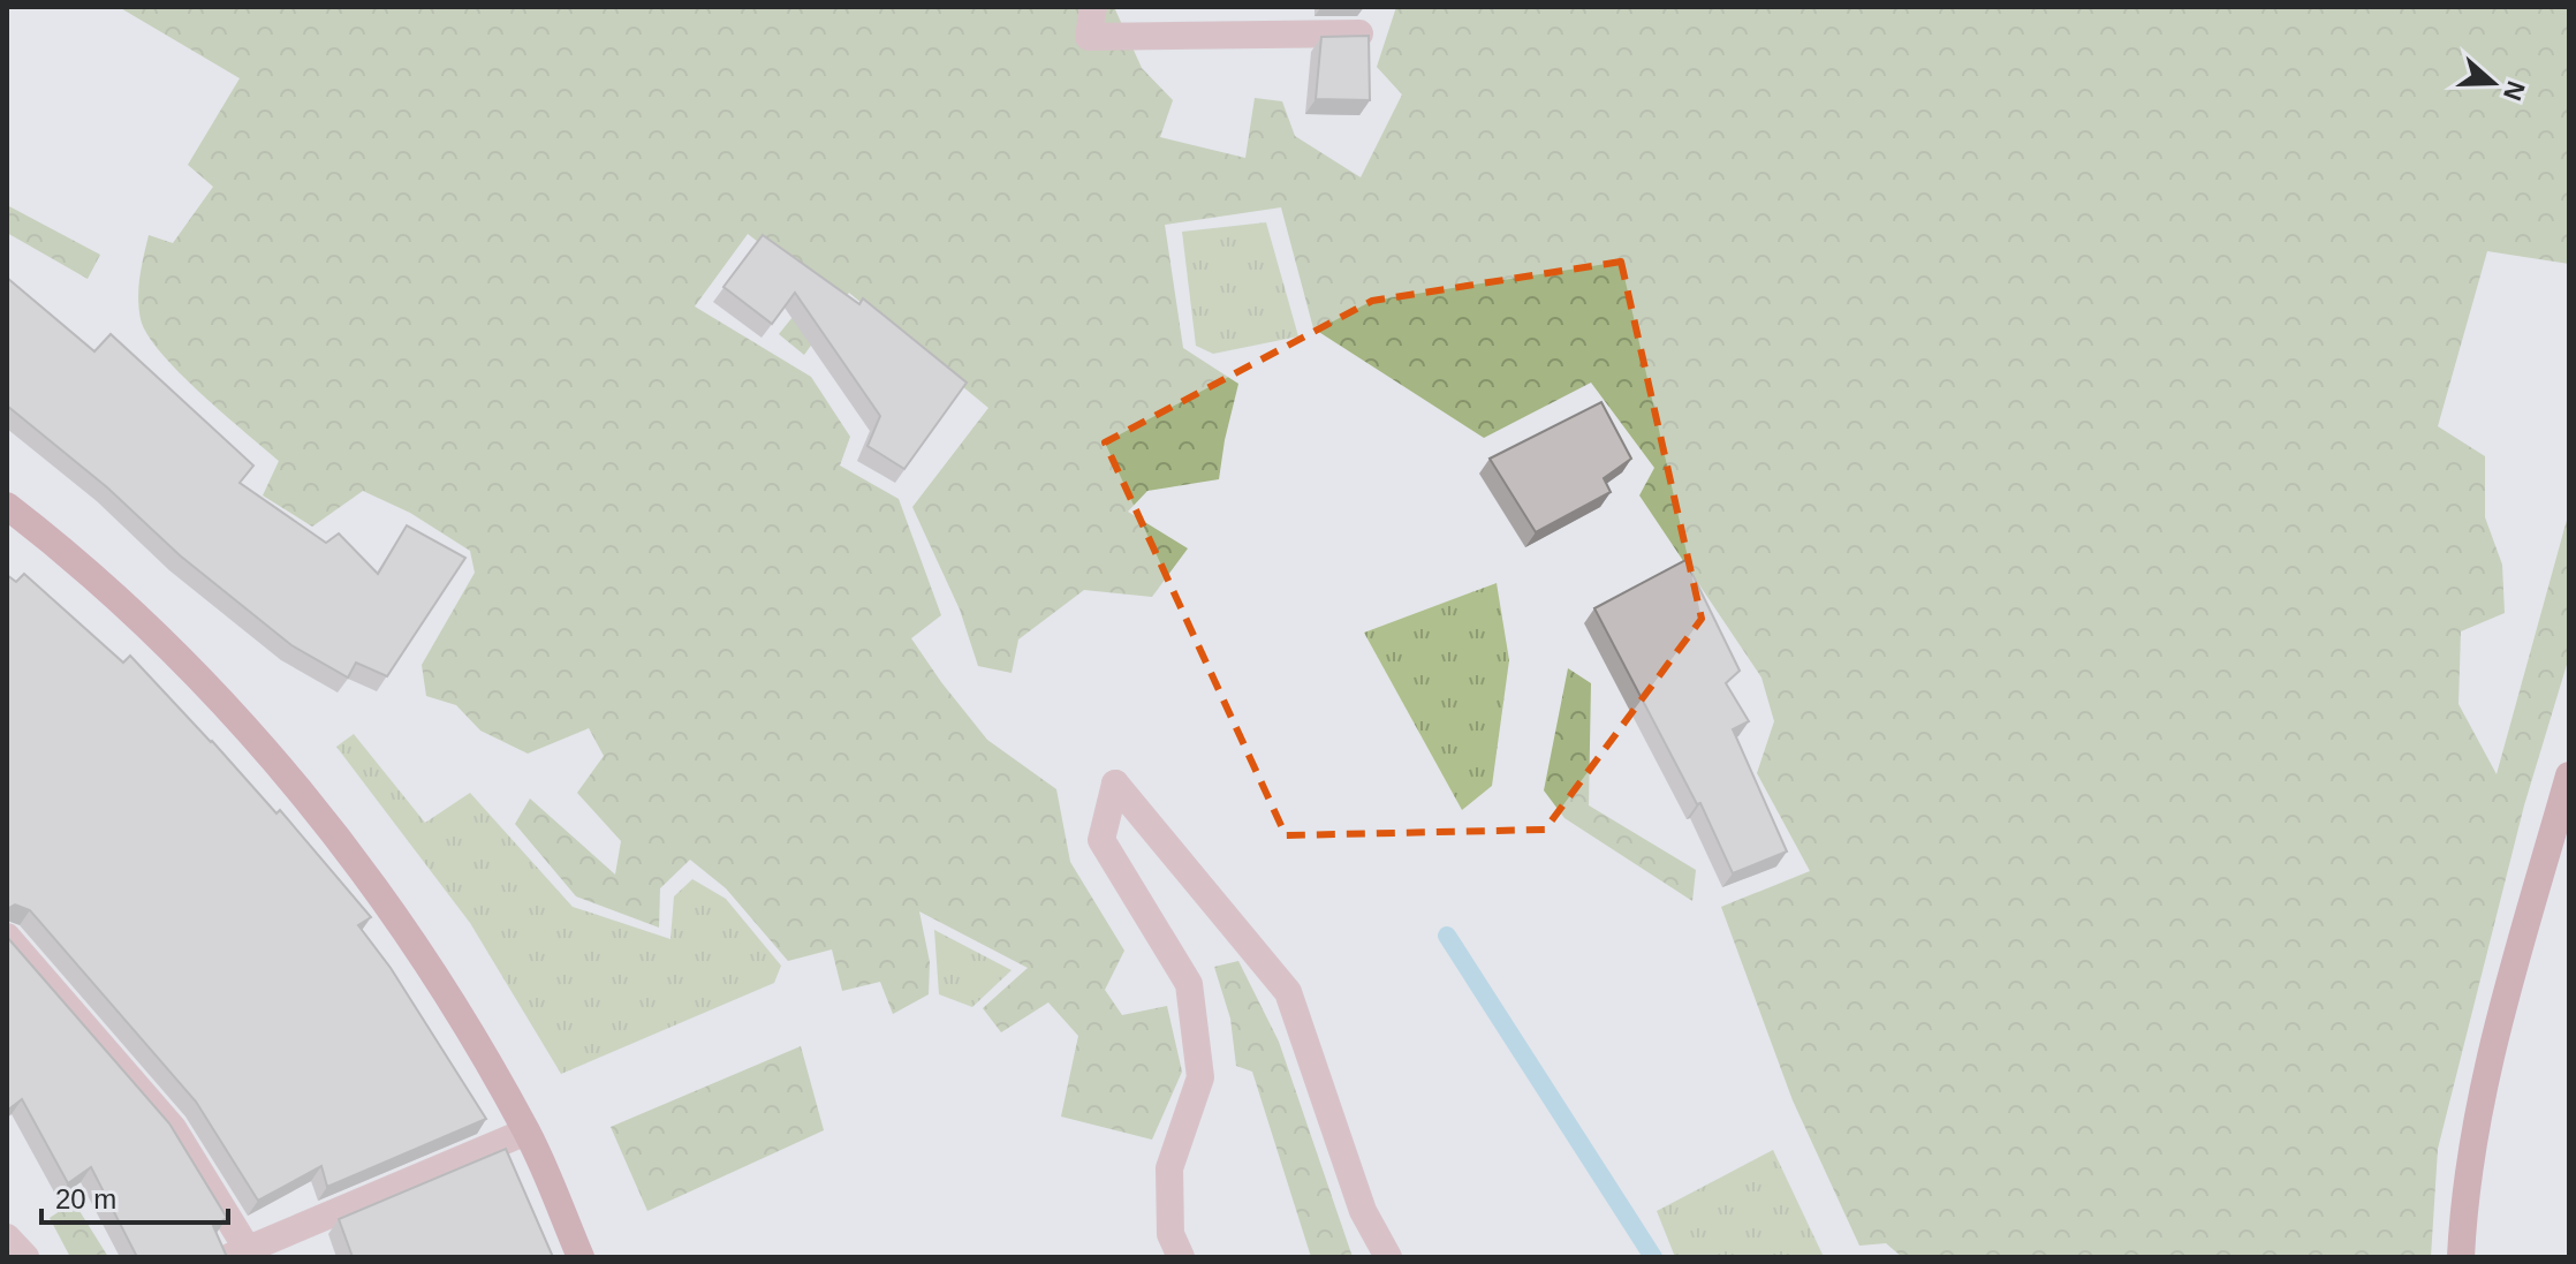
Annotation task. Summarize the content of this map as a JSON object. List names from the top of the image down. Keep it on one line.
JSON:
{"scale_bar":"20 m","north":"right"}
